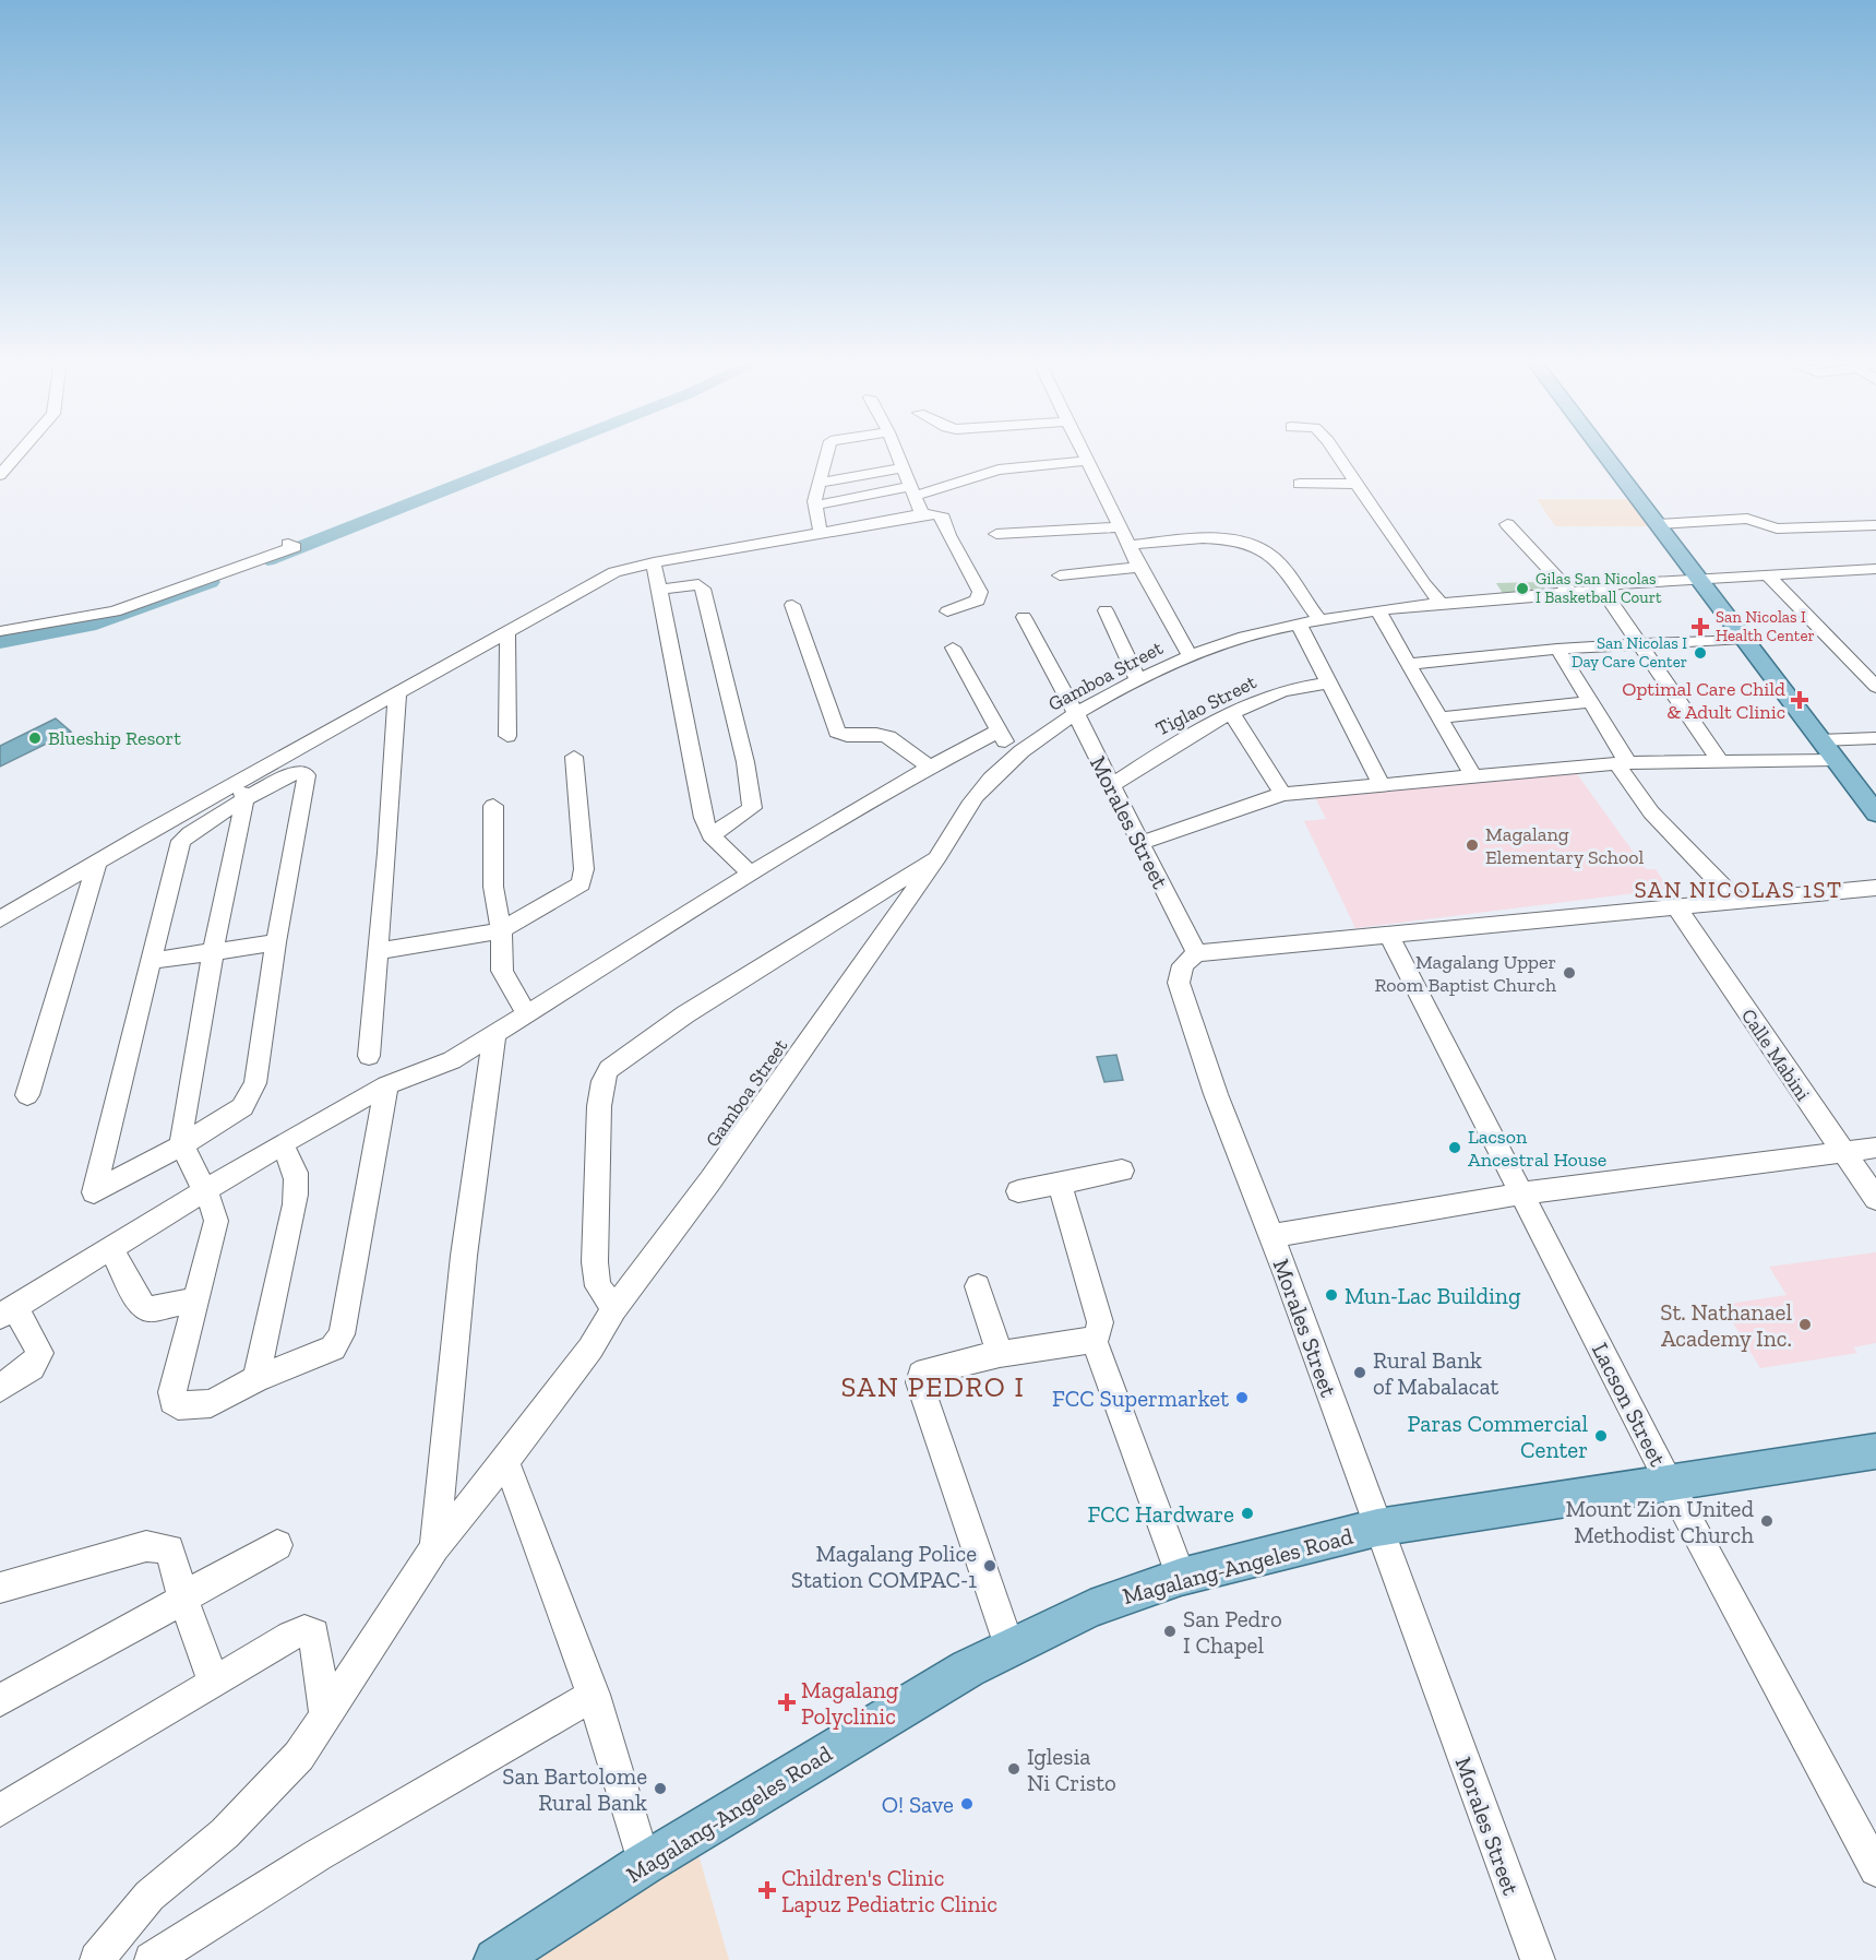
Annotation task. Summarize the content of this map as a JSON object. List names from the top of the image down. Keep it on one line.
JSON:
{"streets":{"main road":["Magalang-Angeles Road"],"street":["Gamboa Street","Tiglao Street","Morales Street","Calle Mabini","Lacson Street"]},"crossings":[["Gamboa Street","Morales Street"],["Tiglao Street","Morales Street"],["Morales Street","Magalang-Angeles Road"],["Lacson Street","Magalang-Angeles Road"]],"districts":["SAN NICOLAS 1ST","SAN PEDRO I"],"places":{"other":["Gilas San Nicolas I Basketball Court","San Nicolas I Day Care Center","Blueship Resort","Magalang Elementary School","Magalang Upper Room Baptist Church","Lacson Ancestral House","Mun-Lac Building","St. Nathanael Academy Inc.","Rural Bank of Mabalacat","FCC Supermarket","Paras Commercial Center","FCC Hardware","Mount Zion United Methodist Church","Magalang Police Station COMPAC-1","San Pedro I Chapel","Iglesia Ni Cristo","San Bartolome Rural Bank","O! Save"],"health":["San Nicolas I Health Center","Optimal Care Child & Adult Clinic","Magalang Polyclinic","Children's Clinic Lapuz Pediatric Clinic"]}}
